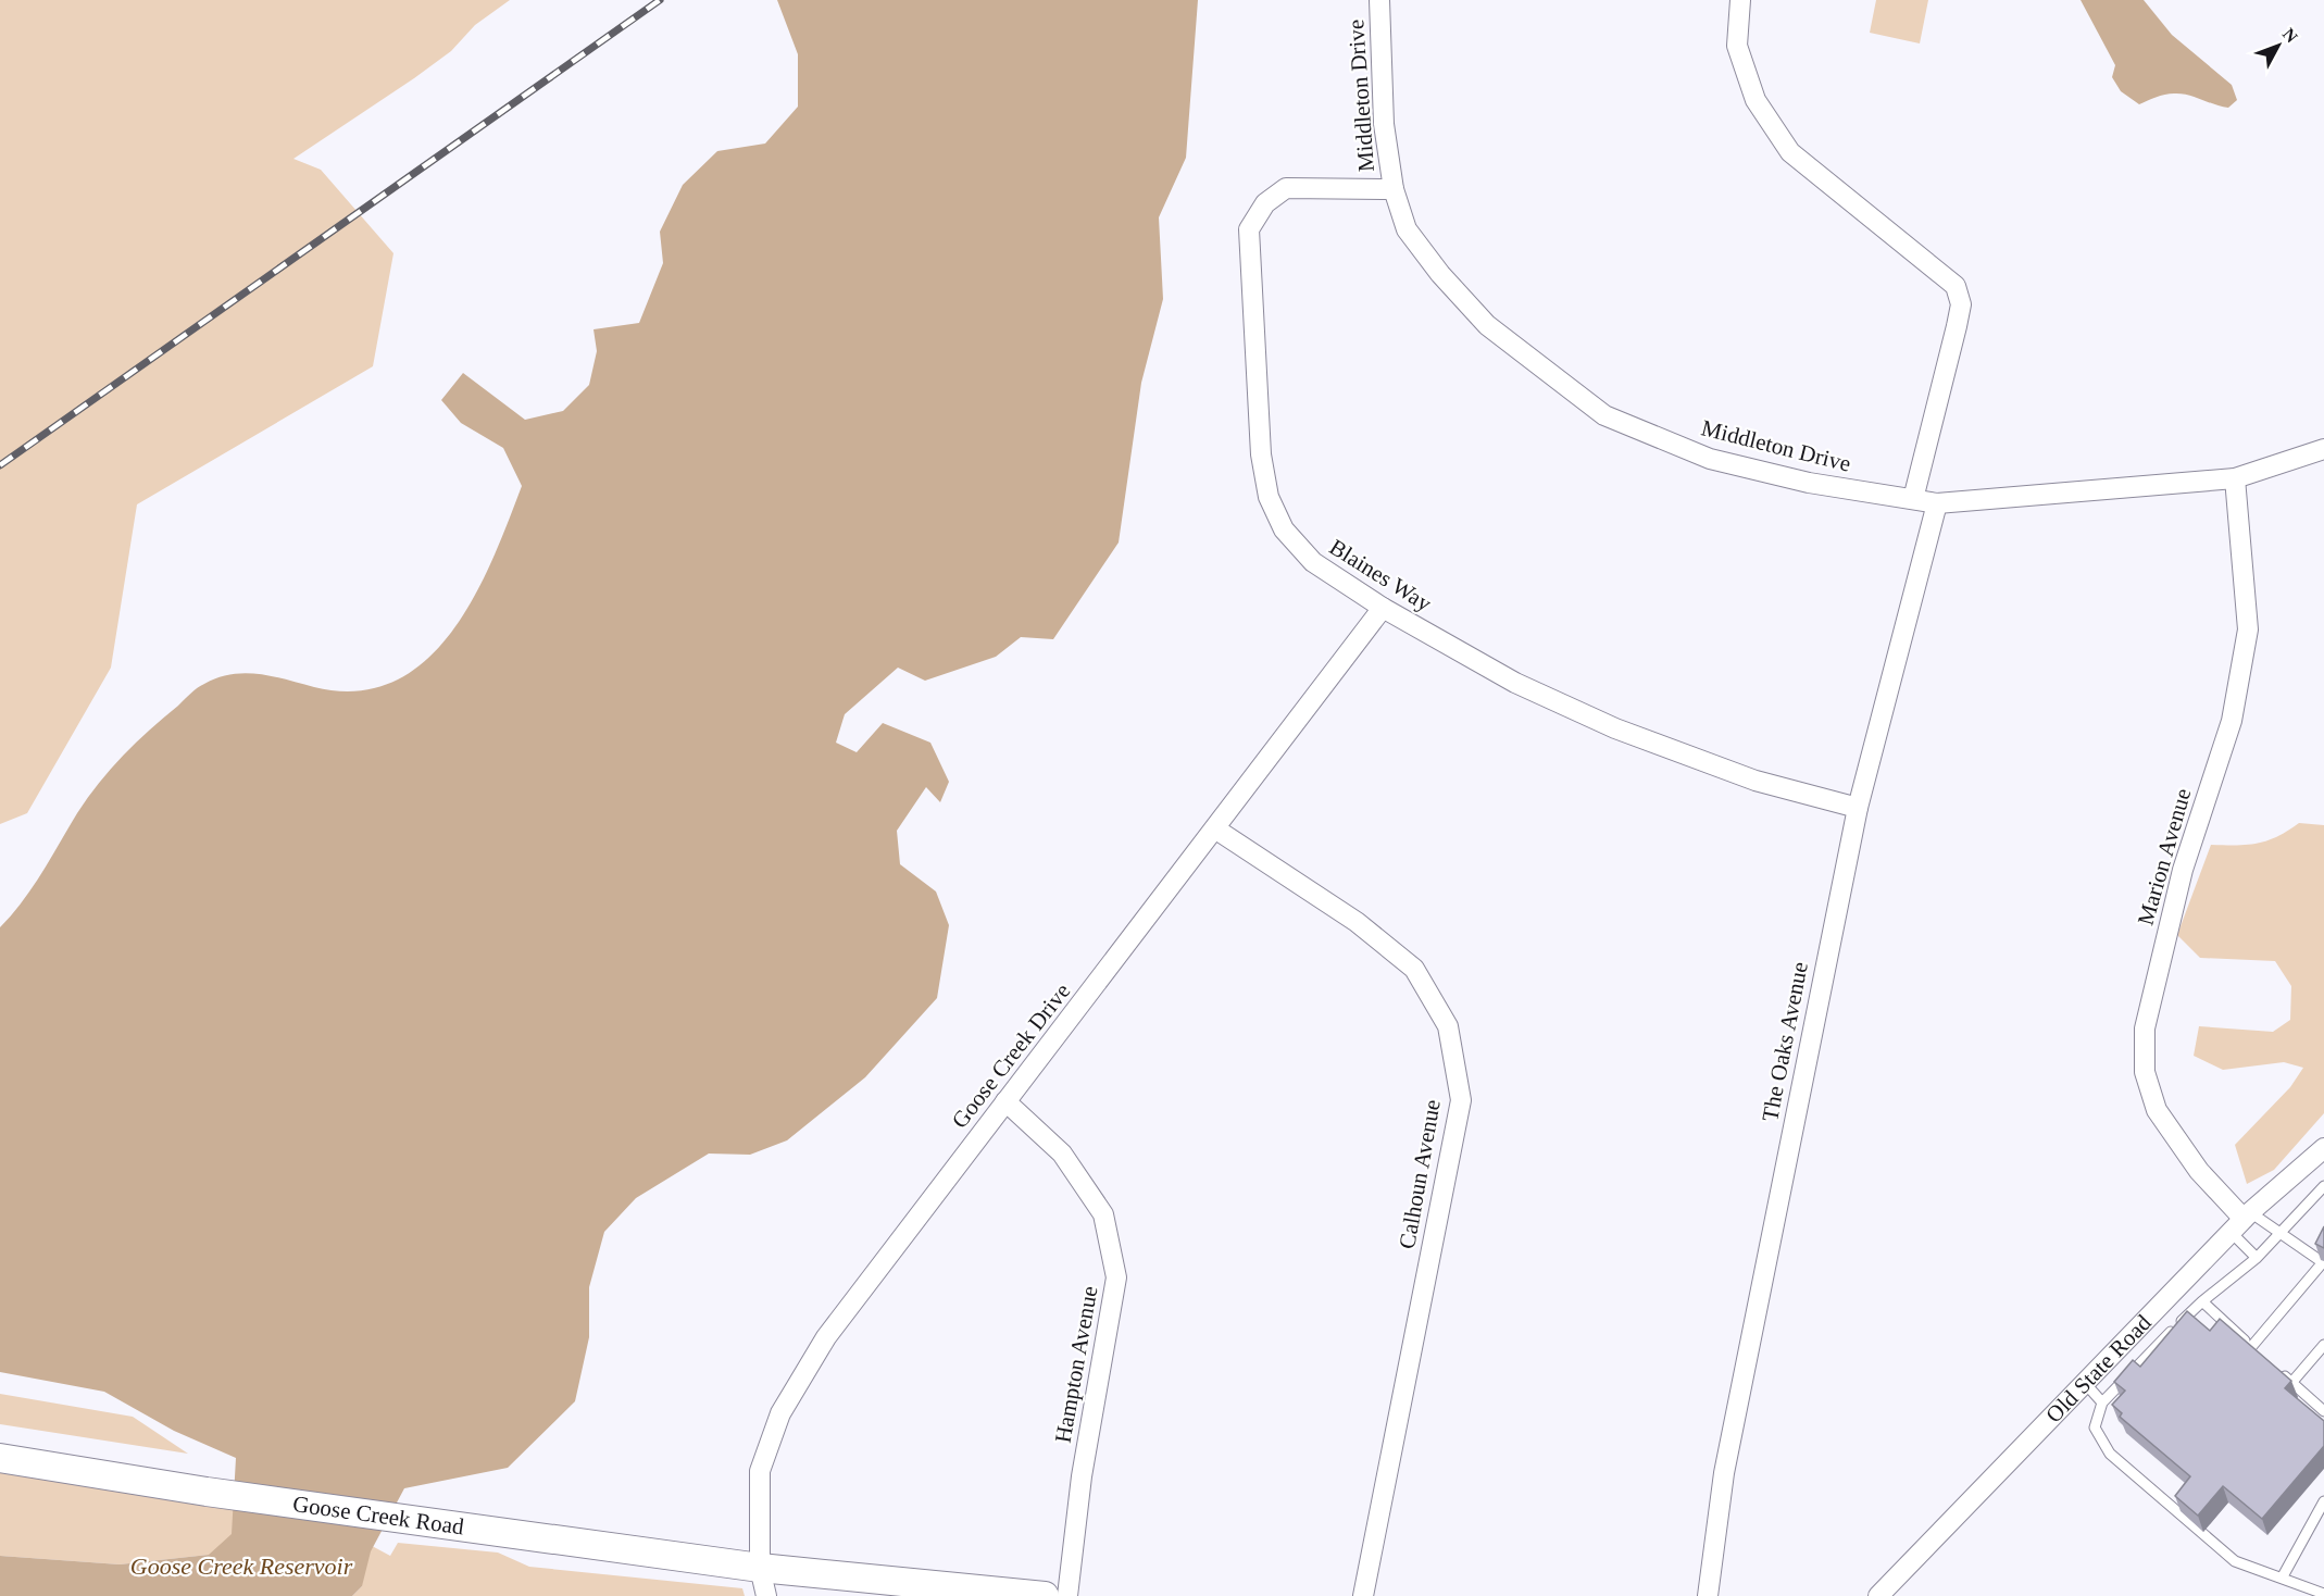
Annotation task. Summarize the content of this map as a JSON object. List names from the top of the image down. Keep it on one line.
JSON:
{"streets":{"main road":["Goose Creek Road"],"street":["Middleton Drive","Blaines Way","Marion Avenue","The Oaks Avenue","Goose Creek Drive","Calhoun Avenue","Hampton Avenue","Old State Road"]},"crossings":[["Middleton Drive","Blaines Way"],["Middleton Drive","Marion Avenue"],["Middleton Drive","The Oaks Avenue"],["Blaines Way","The Oaks Avenue"],["Blaines Way","Goose Creek Drive"],["Marion Avenue","Old State Road"],["Goose Creek Drive","Calhoun Avenue"],["Goose Creek Drive","Hampton Avenue"],["Goose Creek Drive","Goose Creek Road"]],"water":["Goose Creek Reservoir"],"north":"top right"}
